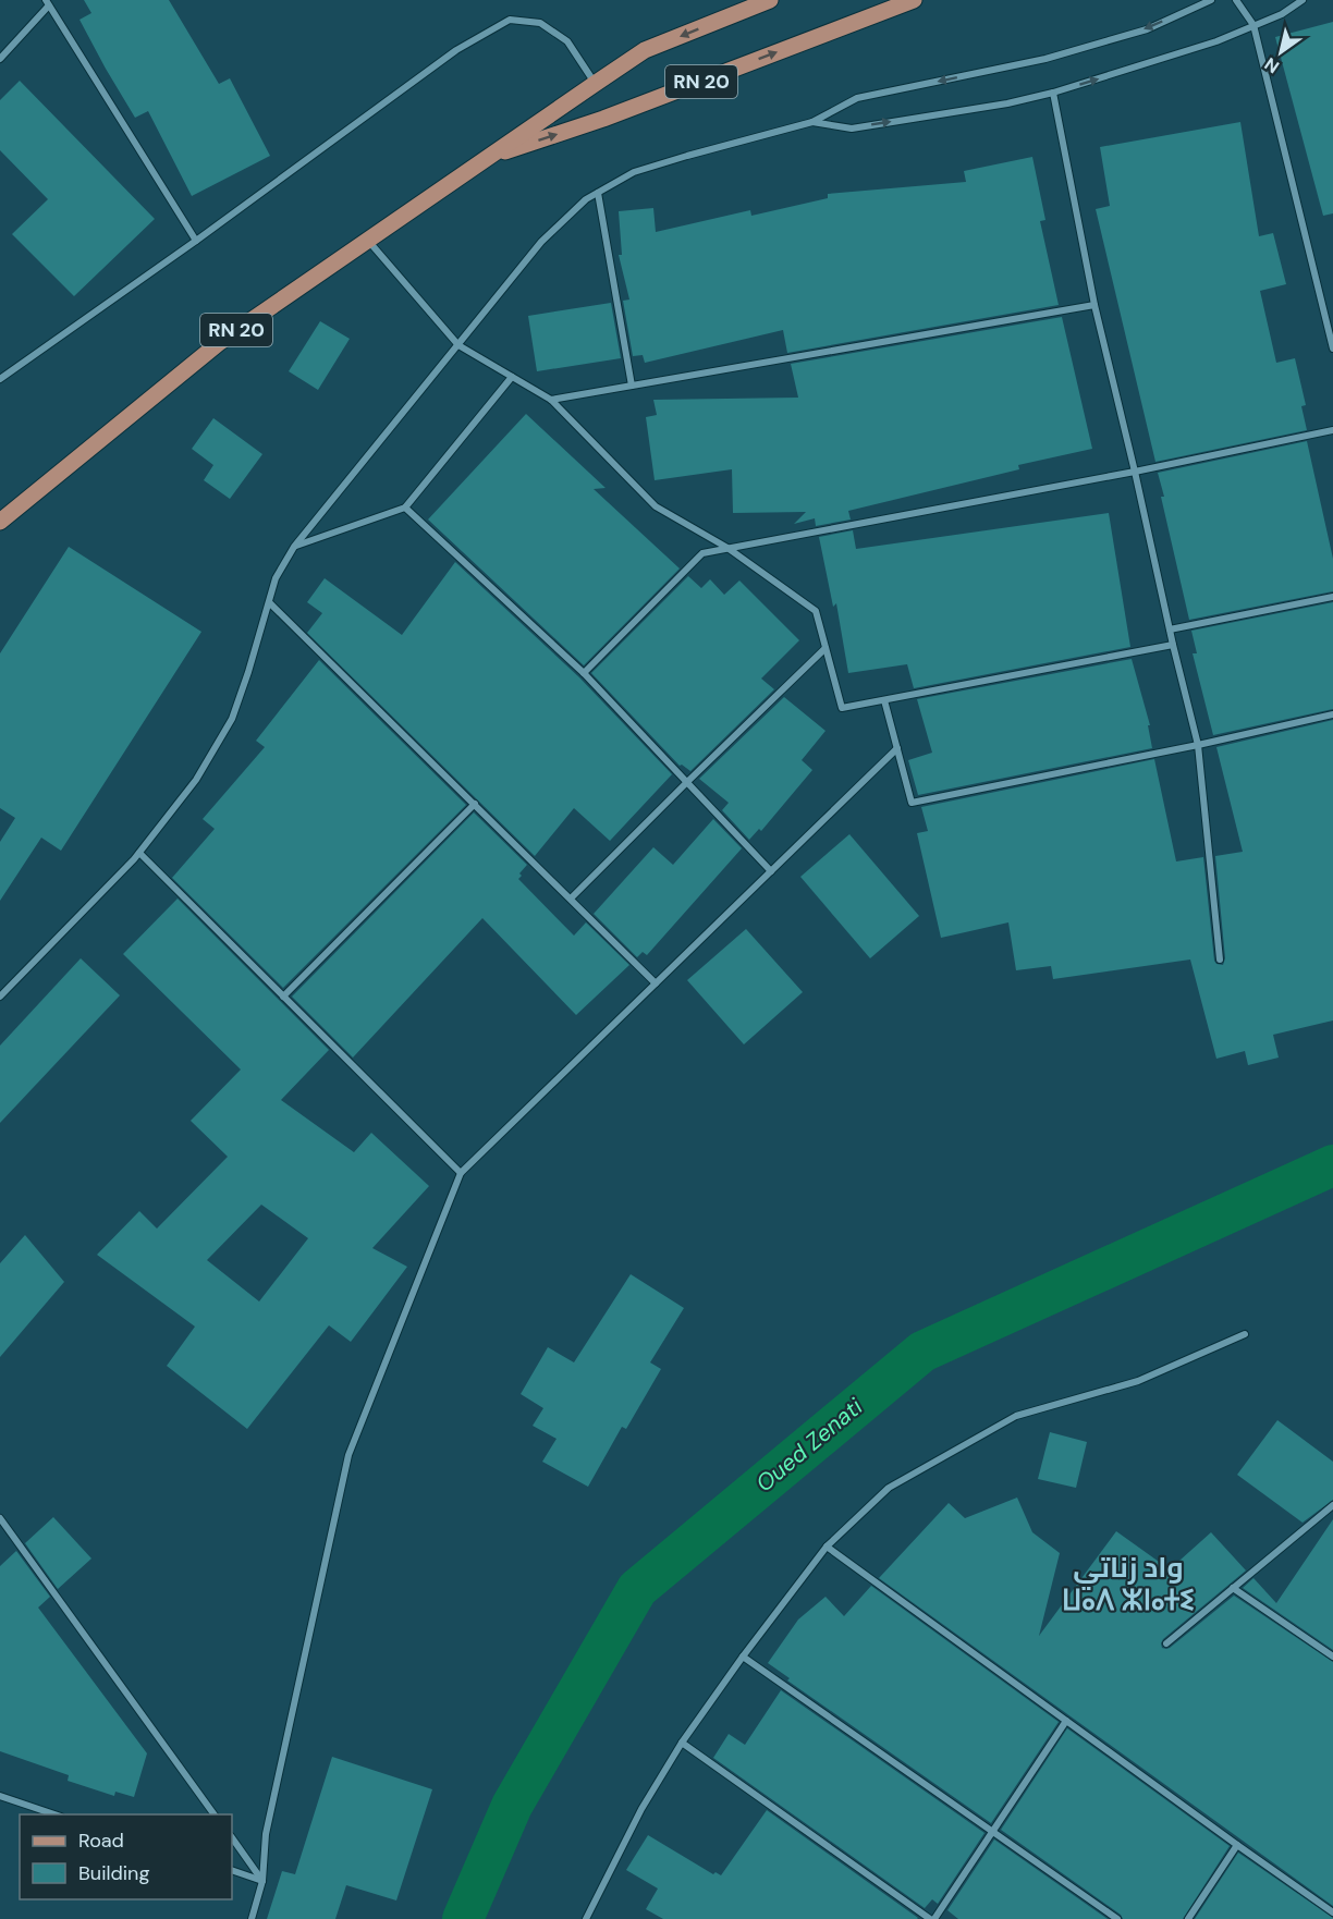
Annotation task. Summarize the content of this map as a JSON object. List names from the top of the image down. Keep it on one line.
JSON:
{"streets":{"main road":["RN 20"]},"districts":["واد زناتي ⵡⴰⴷ ⵣⵏⴰⵜⵉ"],"water":["Oued Zenati"],"legend":["Road","Building"],"north":"bottom left"}
